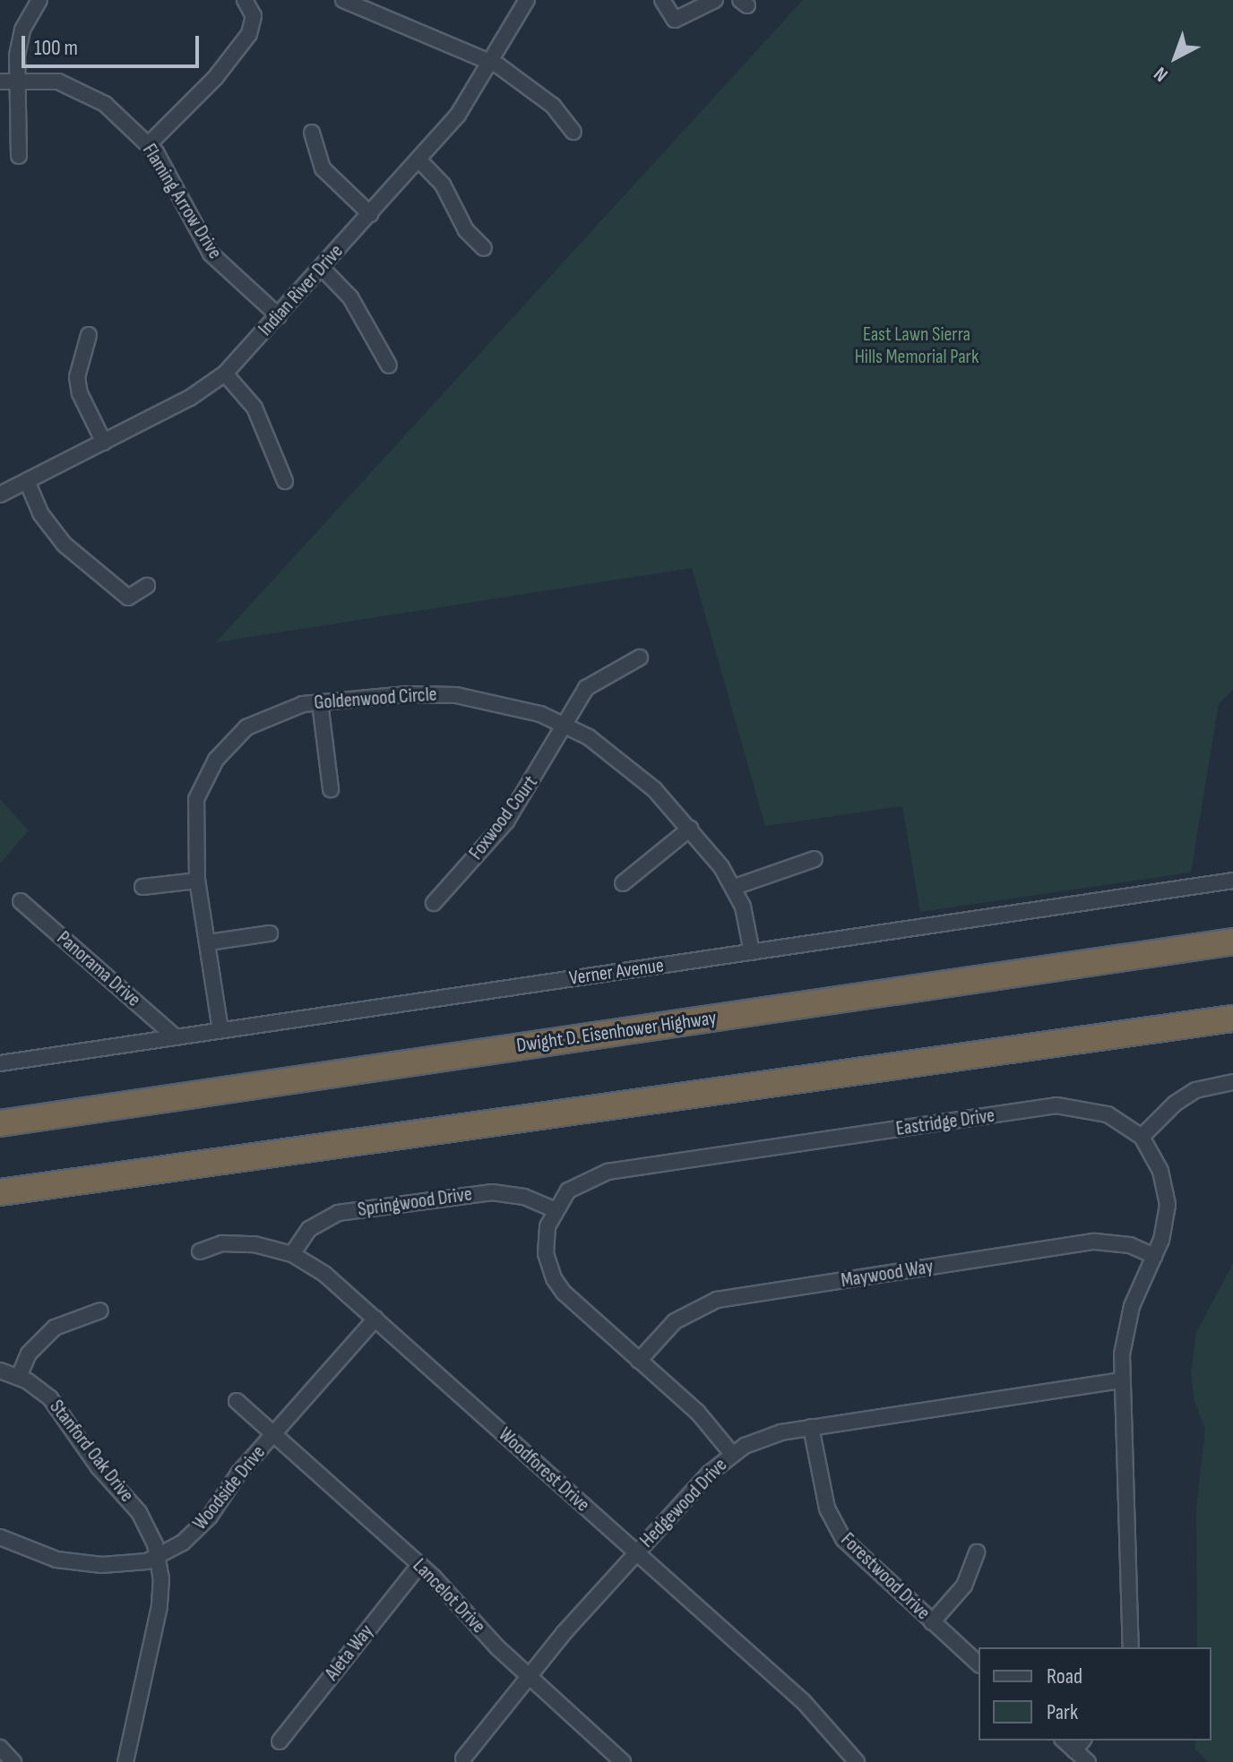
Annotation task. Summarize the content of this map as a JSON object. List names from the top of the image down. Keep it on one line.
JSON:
{"streets":{"highway":["Dwight D. Eisenhower Highway"],"street":["Flaming Arrow Drive","Indian River Drive","Goldenwood Circle","Foxwood Court","Panorama Drive","Verner Avenue","Eastridge Drive","Springwood Drive","Maywood Way","Stanford Oak Drive","Woodforest Drive","Woodside Drive","Hedgewood Drive","Forestwood Drive","Lancelot Drive","Aleta Way"]},"crossings":[["Flaming Arrow Drive","Indian River Drive"],["Goldenwood Circle","Foxwood Court"],["Goldenwood Circle","Verner Avenue"],["Panorama Drive","Verner Avenue"],["Eastridge Drive","Springwood Drive"],["Eastridge Drive","Maywood Way"],["Eastridge Drive","Hedgewood Drive"],["Springwood Drive","Woodforest Drive"],["Stanford Oak Drive","Woodside Drive"],["Woodforest Drive","Woodside Drive"],["Woodforest Drive","Hedgewood Drive"],["Woodside Drive","Lancelot Drive"],["Hedgewood Drive","Forestwood Drive"],["Hedgewood Drive","Lancelot Drive"],["Lancelot Drive","Aleta Way"]],"parks":["East Lawn Sierra Hills Memorial Park"],"legend":["Road","Park"],"scale_bar":"100 m","north":"bottom left"}
